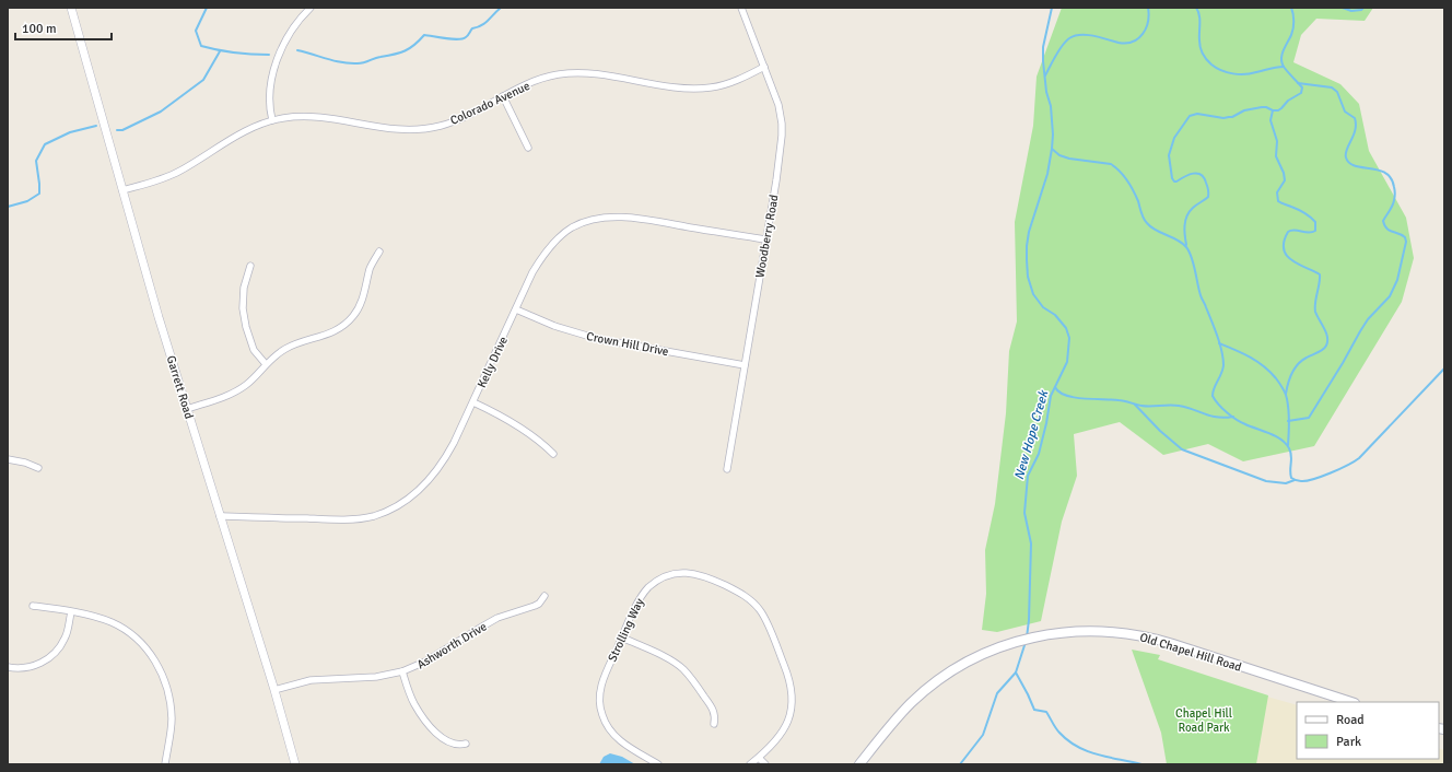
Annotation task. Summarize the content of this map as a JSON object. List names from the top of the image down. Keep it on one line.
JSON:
{"streets":{"main road":["Old Chapel Hill Road"],"street":["Colorado Avenue","Woodberry Road","Crown Hill Drive","Kelly Drive","Garrett Road","Strolling Way","Ashworth Drive"]},"crossings":[["Colorado Avenue","Woodberry Road"],["Colorado Avenue","Garrett Road"],["Woodberry Road","Crown Hill Drive"],["Woodberry Road","Kelly Drive"],["Crown Hill Drive","Kelly Drive"],["Kelly Drive","Garrett Road"],["Garrett Road","Ashworth Drive"]],"water":["New Hope Creek"],"parks":["Chapel Hill Road Park"],"legend":["Road","Park"],"scale_bar":"100 m"}
